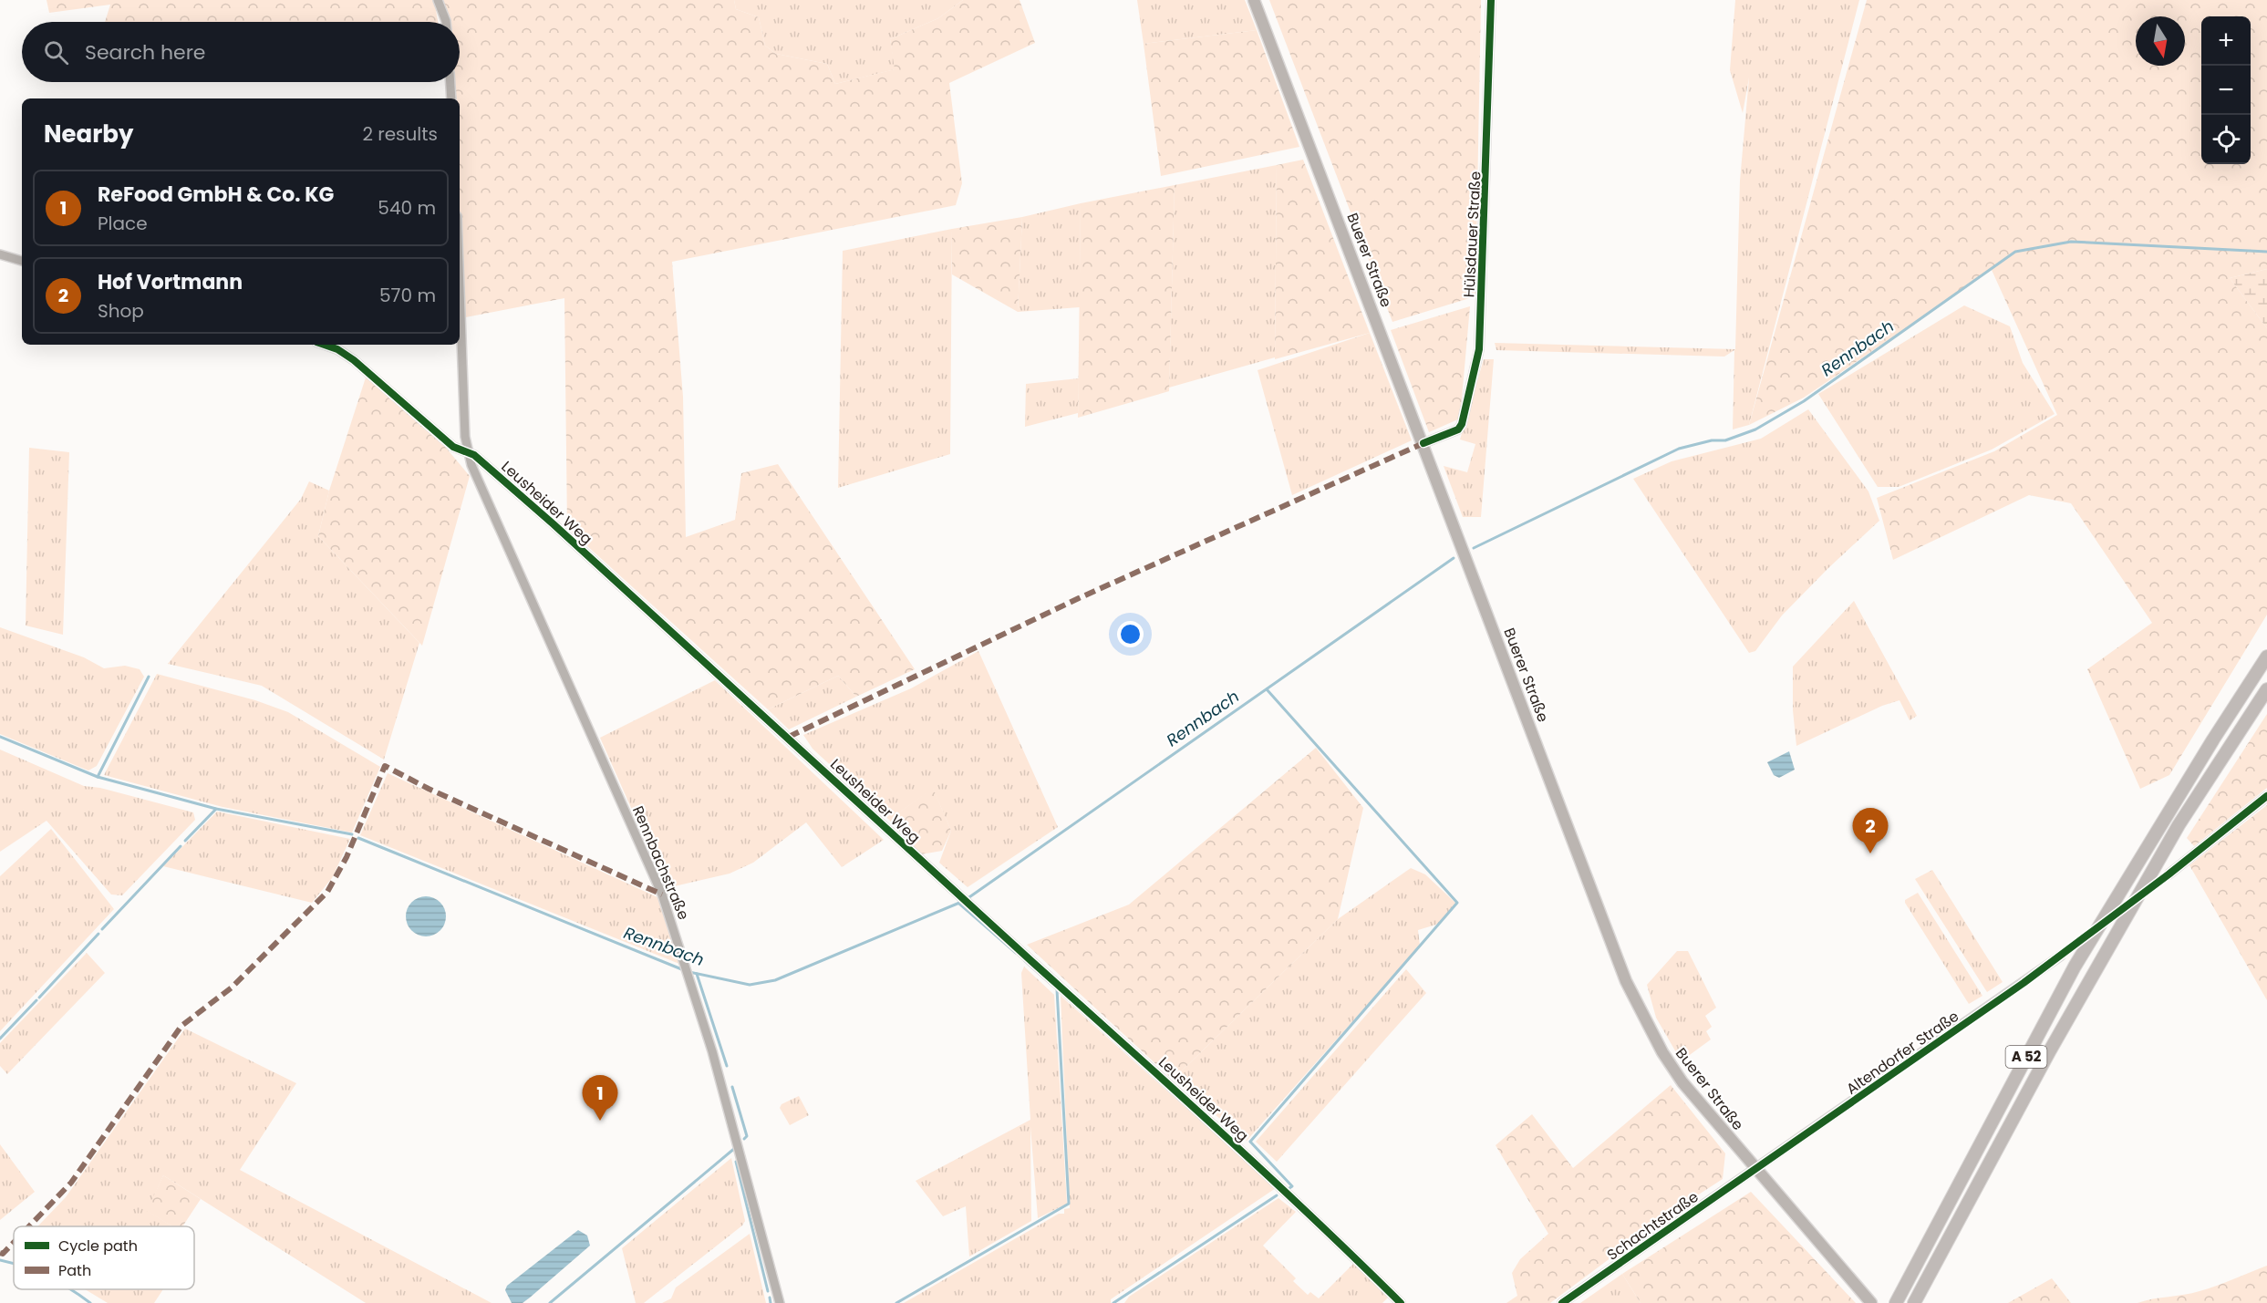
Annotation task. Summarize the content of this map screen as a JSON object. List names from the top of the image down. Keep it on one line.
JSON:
{"streets":{"highway":["A 52"],"main road":["Buerer Straße"],"street":["Hülsdauer Straße","Leusheider Weg","Rennbachstraße","Altendorfer Straße","Schachtstraße"]},"crossings":[["Hülsdauer Straße","Buerer Straße"],["Buerer Straße","Altendorfer Straße"],["Buerer Straße","Schachtstraße"],["Leusheider Weg","Rennbachstraße"],["Altendorfer Straße","Schachtstraße"]],"water":["Rennbach"],"legend":["Cycle path","Path"],"north":"bottom","page":{"map_buttons":["+","−"],"search":"Search here","heading":["Nearby","2 results"],"list":[{"mark":"1","name":"ReFood GmbH & Co. KG","note":"Place","value":"540 m"},{"mark":"2","name":"Hof Vortmann","note":"Shop","value":"570 m"}],"pins":["2","1"]}}
